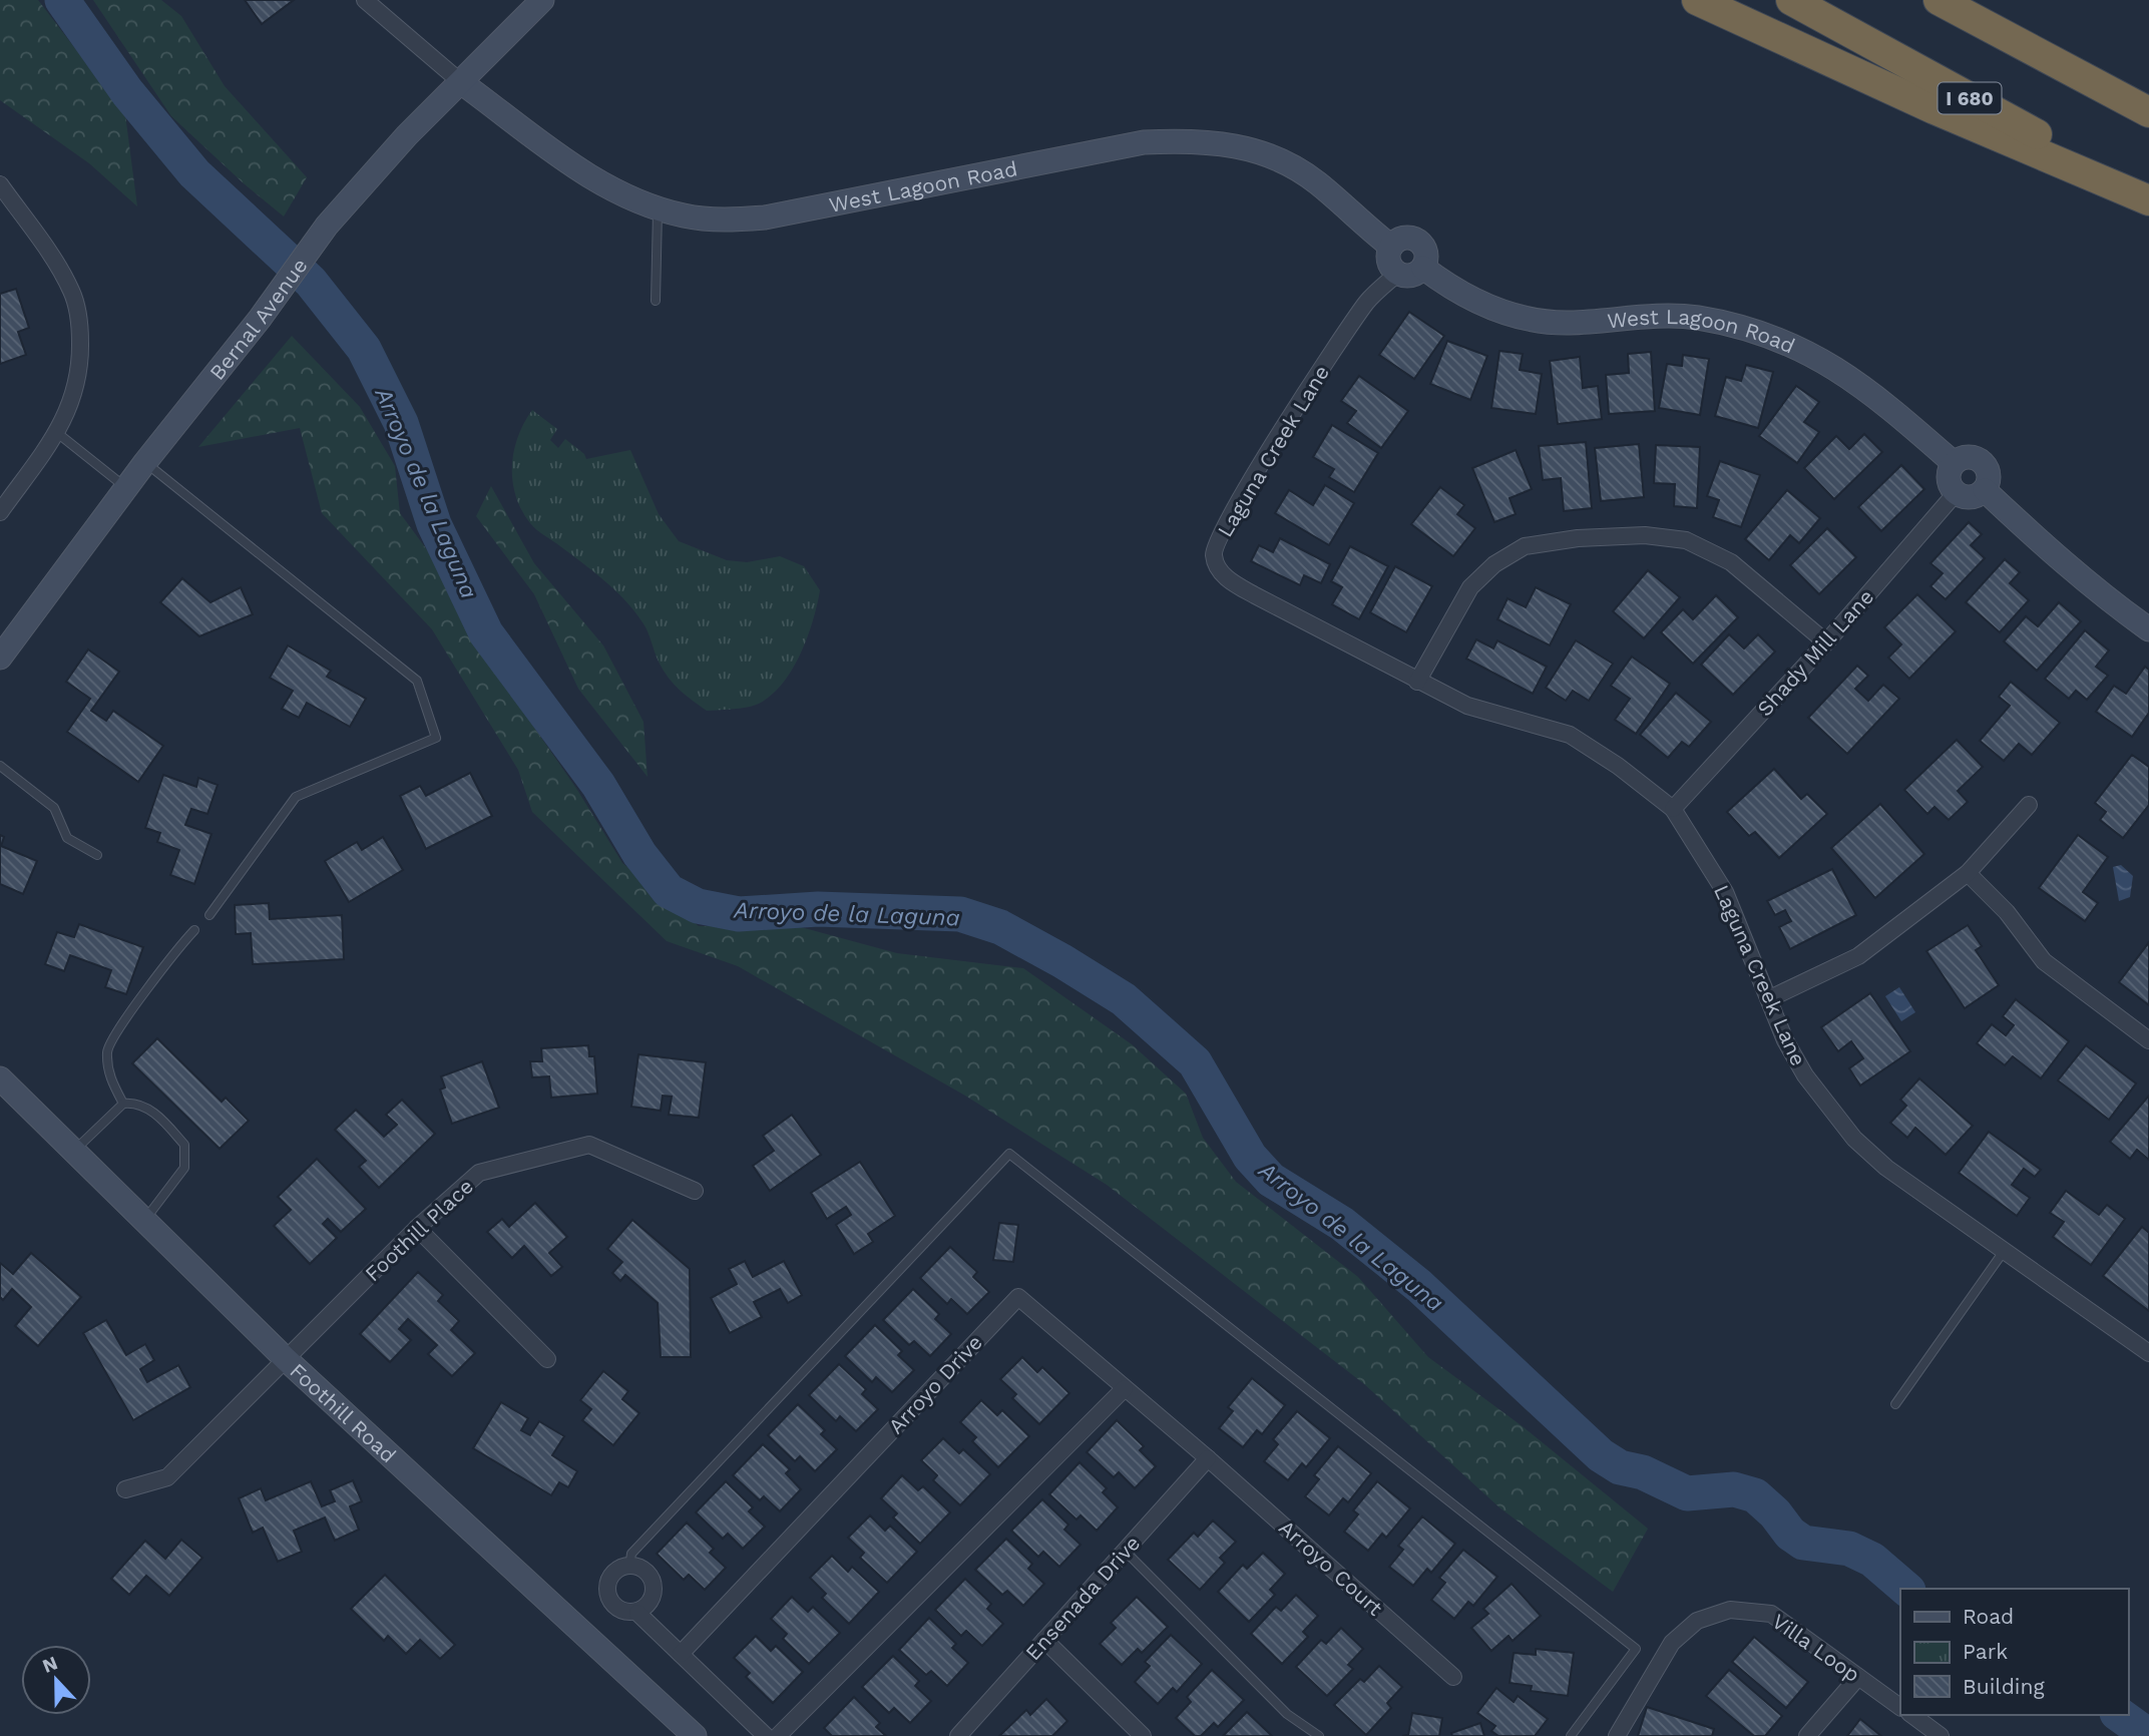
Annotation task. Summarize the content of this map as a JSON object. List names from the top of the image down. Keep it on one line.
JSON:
{"streets":{"highway":["I 680"],"street":["West Lagoon Road","Bernal Avenue","Laguna Creek Lane","Shady Mill Lane","Foothill Place","Arroyo Drive","Foothill Road","Arroyo Court","Ensenada Drive","Villa Loop"]},"crossings":[["West Lagoon Road","Bernal Avenue"],["West Lagoon Road","Laguna Creek Lane"],["West Lagoon Road","Shady Mill Lane"],["Laguna Creek Lane","Shady Mill Lane"],["Foothill Place","Foothill Road"],["Arroyo Drive","Arroyo Court"],["Arroyo Drive","Ensenada Drive"],["Arroyo Court","Ensenada Drive"]],"water":["Arroyo de la Laguna"],"legend":["Road","Park","Building"],"north":"top"}
